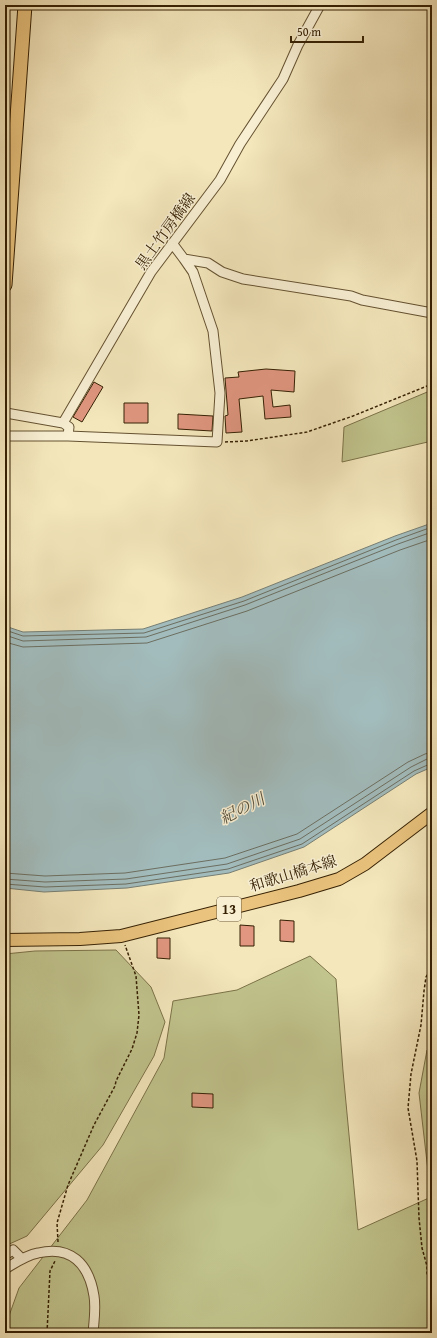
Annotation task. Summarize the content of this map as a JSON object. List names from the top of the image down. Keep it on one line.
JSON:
{"streets":{"main road":["和歌山橋本線","13"],"street":["黒土竹房橋線"]},"water":["紀の川"],"scale_bar":"50 m"}
